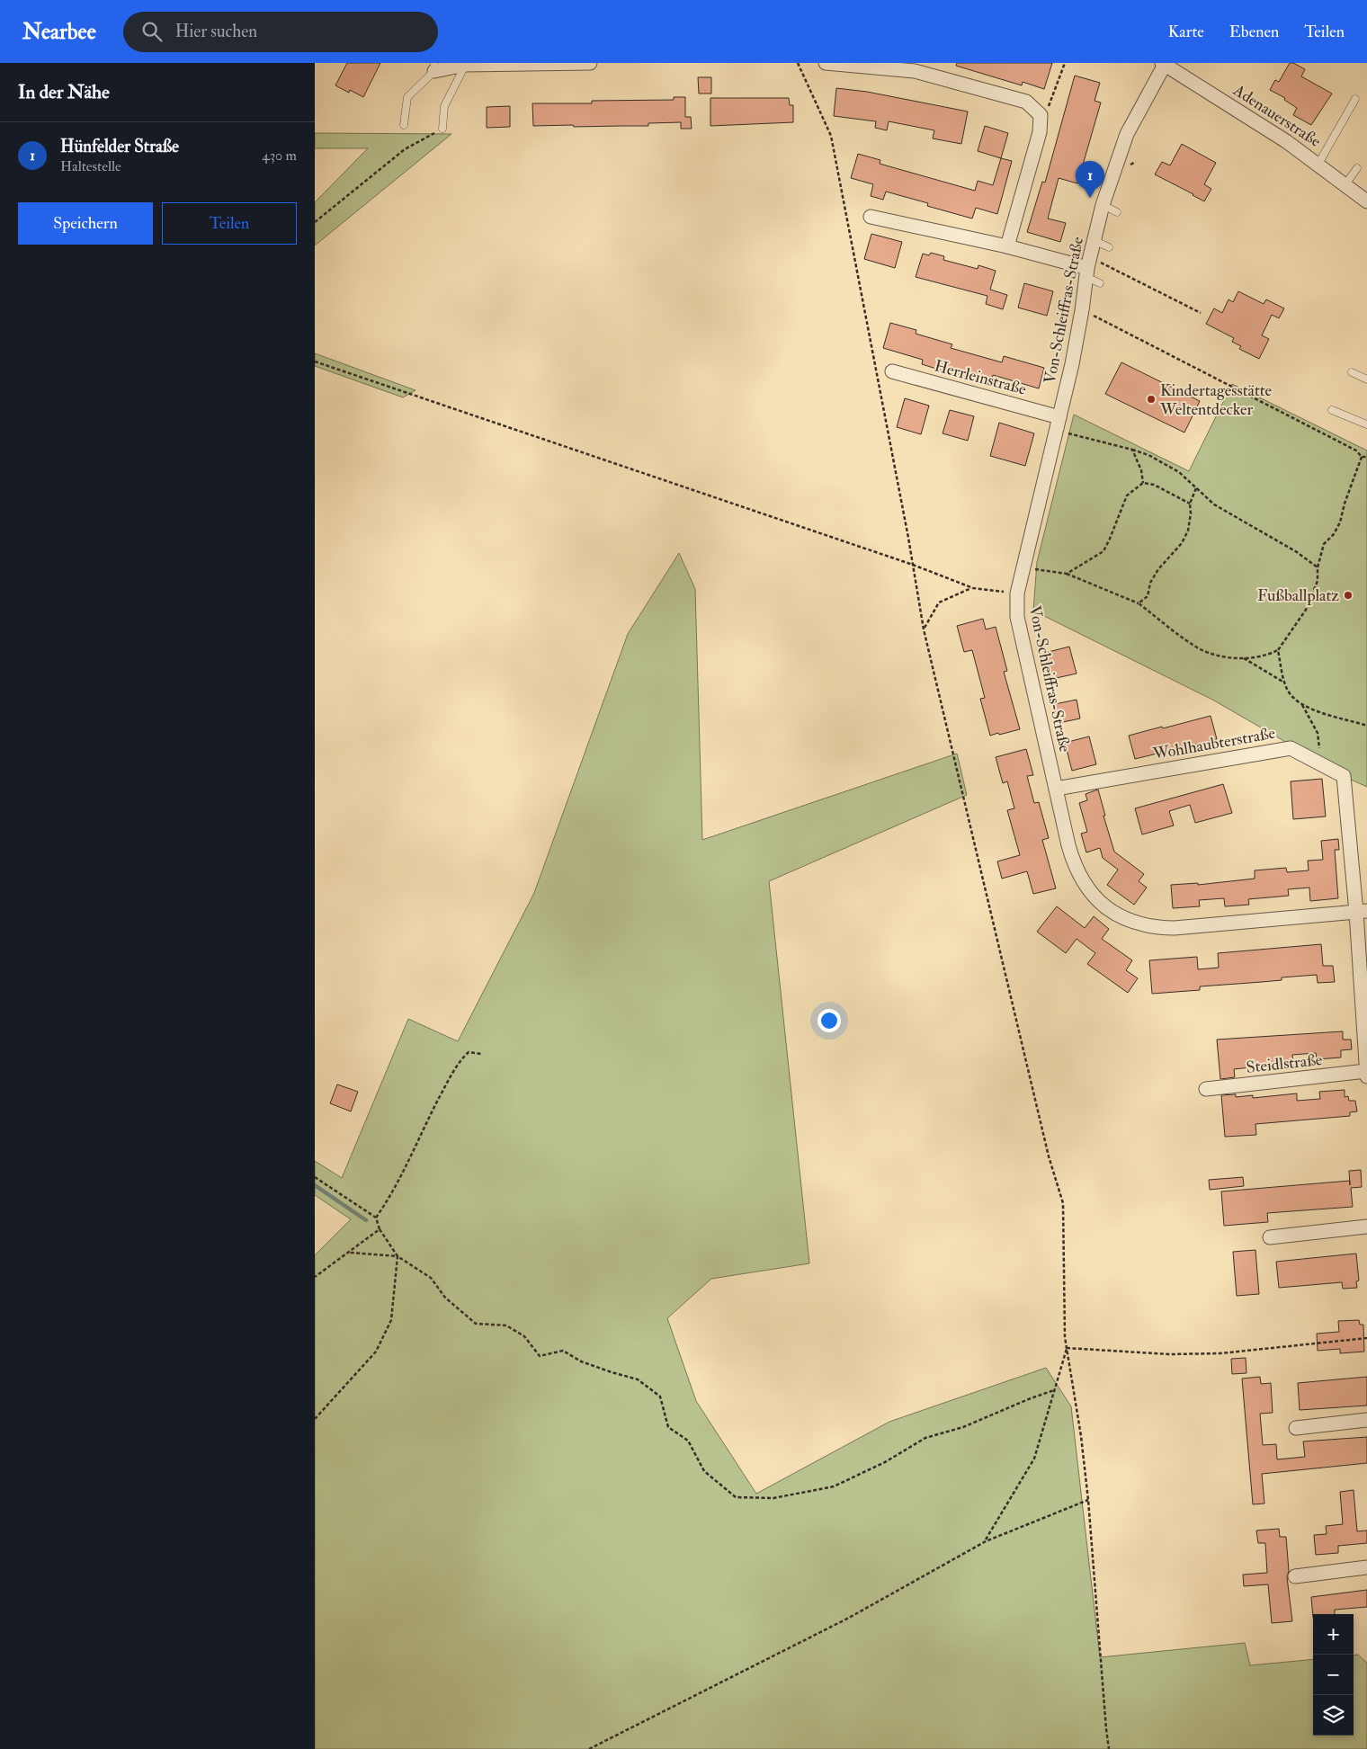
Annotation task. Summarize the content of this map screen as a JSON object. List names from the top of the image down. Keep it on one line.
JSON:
{"streets":{"street":["Adenauerstraße","Von-Schleiffras-Straße","Herrleinstraße","Wohlhaubterstraße","Steidlstraße"]},"crossings":[["Adenauerstraße","Von-Schleiffras-Straße"],["Von-Schleiffras-Straße","Herrleinstraße"],["Von-Schleiffras-Straße","Wohlhaubterstraße"]],"places":["Kindertagesstätte Weltentdecker","Fußballplatz"],"page":{"header":"Nearbee","search":"Hier suchen","nav":["Karte","Ebenen","Teilen"],"heading":"In der Nähe","list":[{"mark":"1","name":"Hünfelder Straße","note":"Haltestelle","value":"430 m"}],"pins":"1","buttons":["Speichern","Teilen"],"map_buttons":["+","−"]}}
